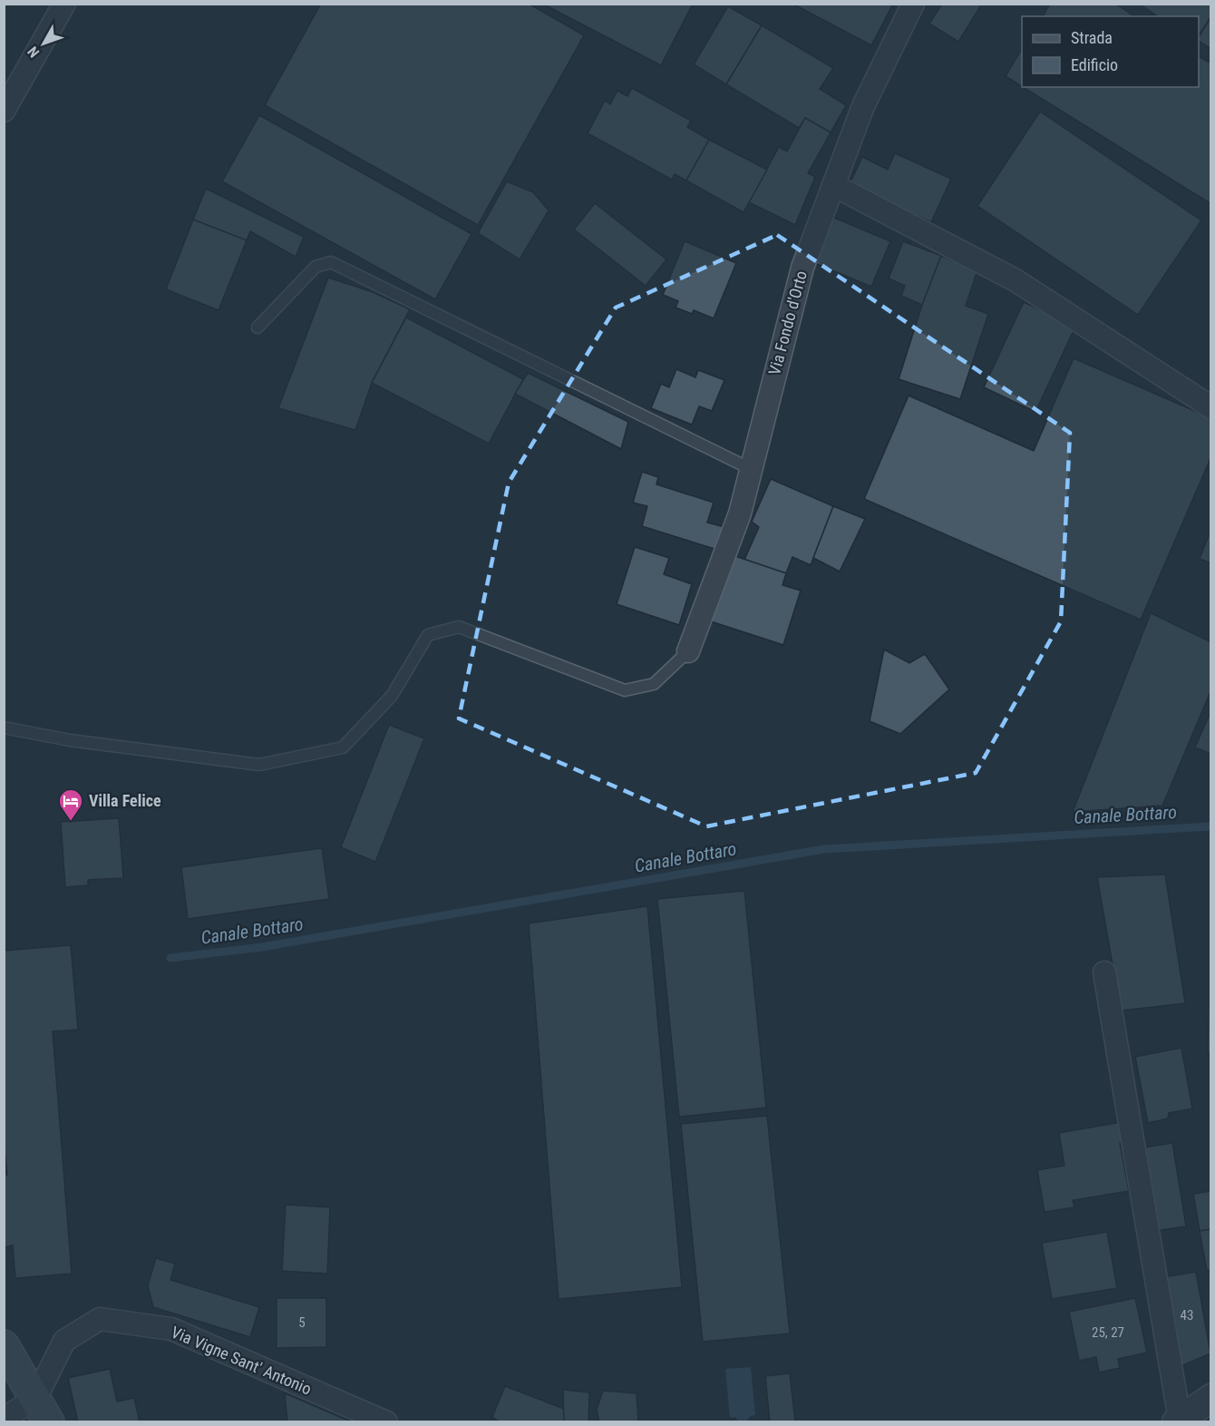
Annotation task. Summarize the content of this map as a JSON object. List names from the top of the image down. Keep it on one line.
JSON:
{"streets":{"street":["Via Fondo d'Orto","Via Vigne Sant' Antonio"]},"water":["Canale Bottaro"],"places":{"hotel":["Villa Felice"]},"house_numbers":["43","5","25, 27"],"legend":["Strada","Edificio"],"north":"bottom left"}
